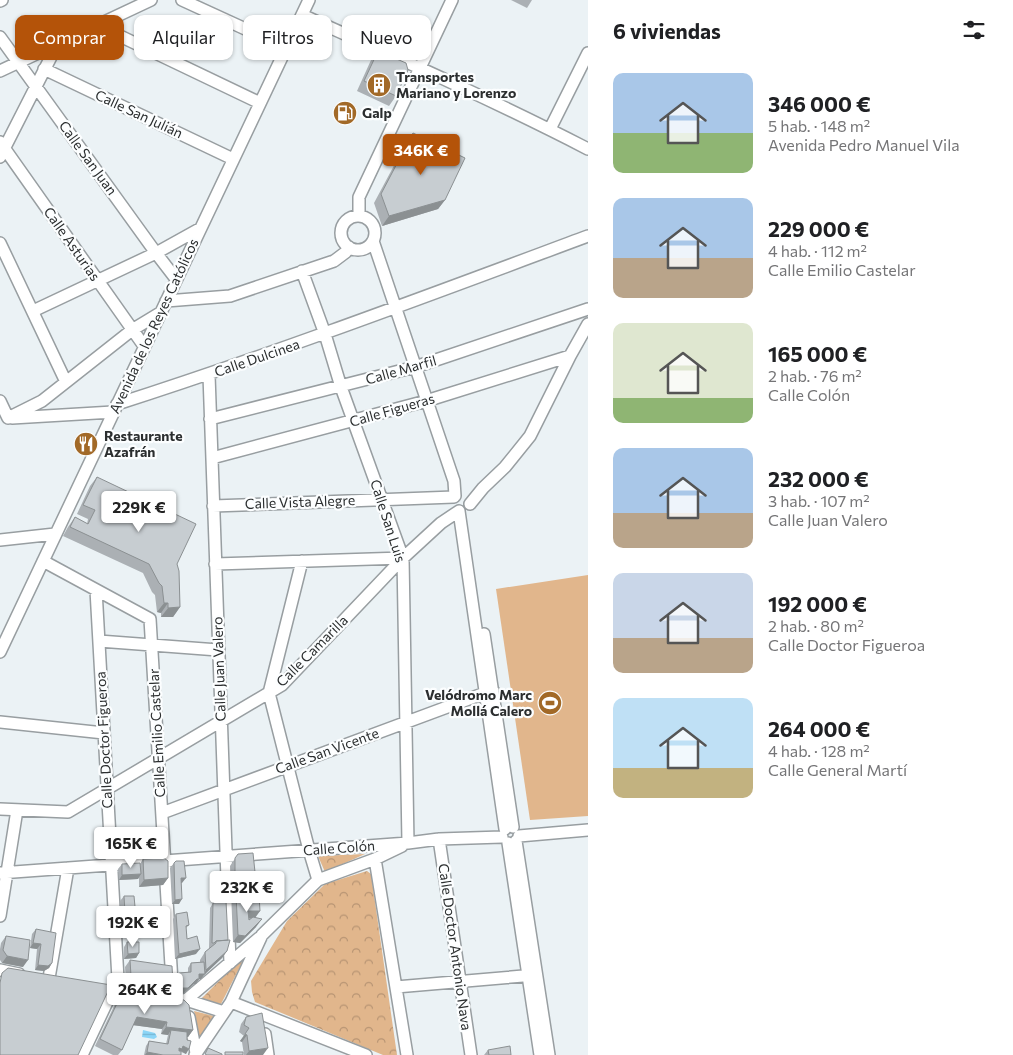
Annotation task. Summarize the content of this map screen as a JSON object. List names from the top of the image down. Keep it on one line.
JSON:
{"streets":{"street":["Calle San Julián","Calle San Juan","Calle Asturias","Avenida de los Reyes Católicos","Calle Dulcinea","Calle Marfil","Calle Figueras","Calle Vista Alegre","Calle San Luis","Calle Camarilla","Calle Juan Valero","Calle Emilio Castelar","Calle Doctor Figueroa","Calle San Vicente","Calle Colón","Calle Doctor Antonio Nava"]},"crossings":[["Calle San Julián","Avenida de los Reyes Católicos"],["Calle San Juan","Avenida de los Reyes Católicos"],["Calle Asturias","Avenida de los Reyes Católicos"],["Avenida de los Reyes Católicos","Calle Dulcinea"],["Avenida de los Reyes Católicos","Calle Emilio Castelar"],["Calle Dulcinea","Calle San Luis"],["Calle Dulcinea","Calle Juan Valero"],["Calle Marfil","Calle San Luis"],["Calle Marfil","Calle Juan Valero"],["Calle Figueras","Calle San Luis"],["Calle Figueras","Calle Camarilla"],["Calle Figueras","Calle Juan Valero"],["Calle Vista Alegre","Calle San Luis"],["Calle Vista Alegre","Calle Camarilla"],["Calle Vista Alegre","Calle Juan Valero"],["Calle San Luis","Calle Camarilla"],["Calle San Luis","Calle San Vicente"],["Calle San Luis","Calle Colón"],["Calle Camarilla","Calle Juan Valero"],["Calle Camarilla","Calle Emilio Castelar"],["Calle Camarilla","Calle Doctor Figueroa"],["Calle Juan Valero","Calle San Vicente"],["Calle Juan Valero","Calle Colón"],["Calle Emilio Castelar","Calle Doctor Figueroa"],["Calle Emilio Castelar","Calle San Vicente"],["Calle Emilio Castelar","Calle Colón"],["Calle Doctor Figueroa","Calle Colón"],["Calle Colón","Calle Doctor Antonio Nava"]],"places":{"building":["Transportes Mariano y Lorenzo"],"fuel station":["Galp"],"restaurant":["Restaurante Azafrán"],"sports":["Velódromo Marc Mollá Calero"]},"page":{"heading":"6 viviendas","chip":["Comprar","Alquilar","Filtros","Nuevo"],"list":[{"name":"346 000 €","note":"5 hab. · 148 m² · Avenida Pedro Manuel Vila"},{"name":"229 000 €","note":"4 hab. · 112 m² · Calle Emilio Castelar"},{"name":"165 000 €","note":"2 hab. · 76 m² · Calle Colón"},{"name":"232 000 €","note":"3 hab. · 107 m² · Calle Juan Valero"},{"name":"192 000 €","note":"2 hab. · 80 m² · Calle Doctor Figueroa"},{"name":"264 000 €","note":"4 hab. · 128 m² · Calle General Martí"}],"price":["346K €","229K €","165K €","232K €","192K €","264K €"]}}
